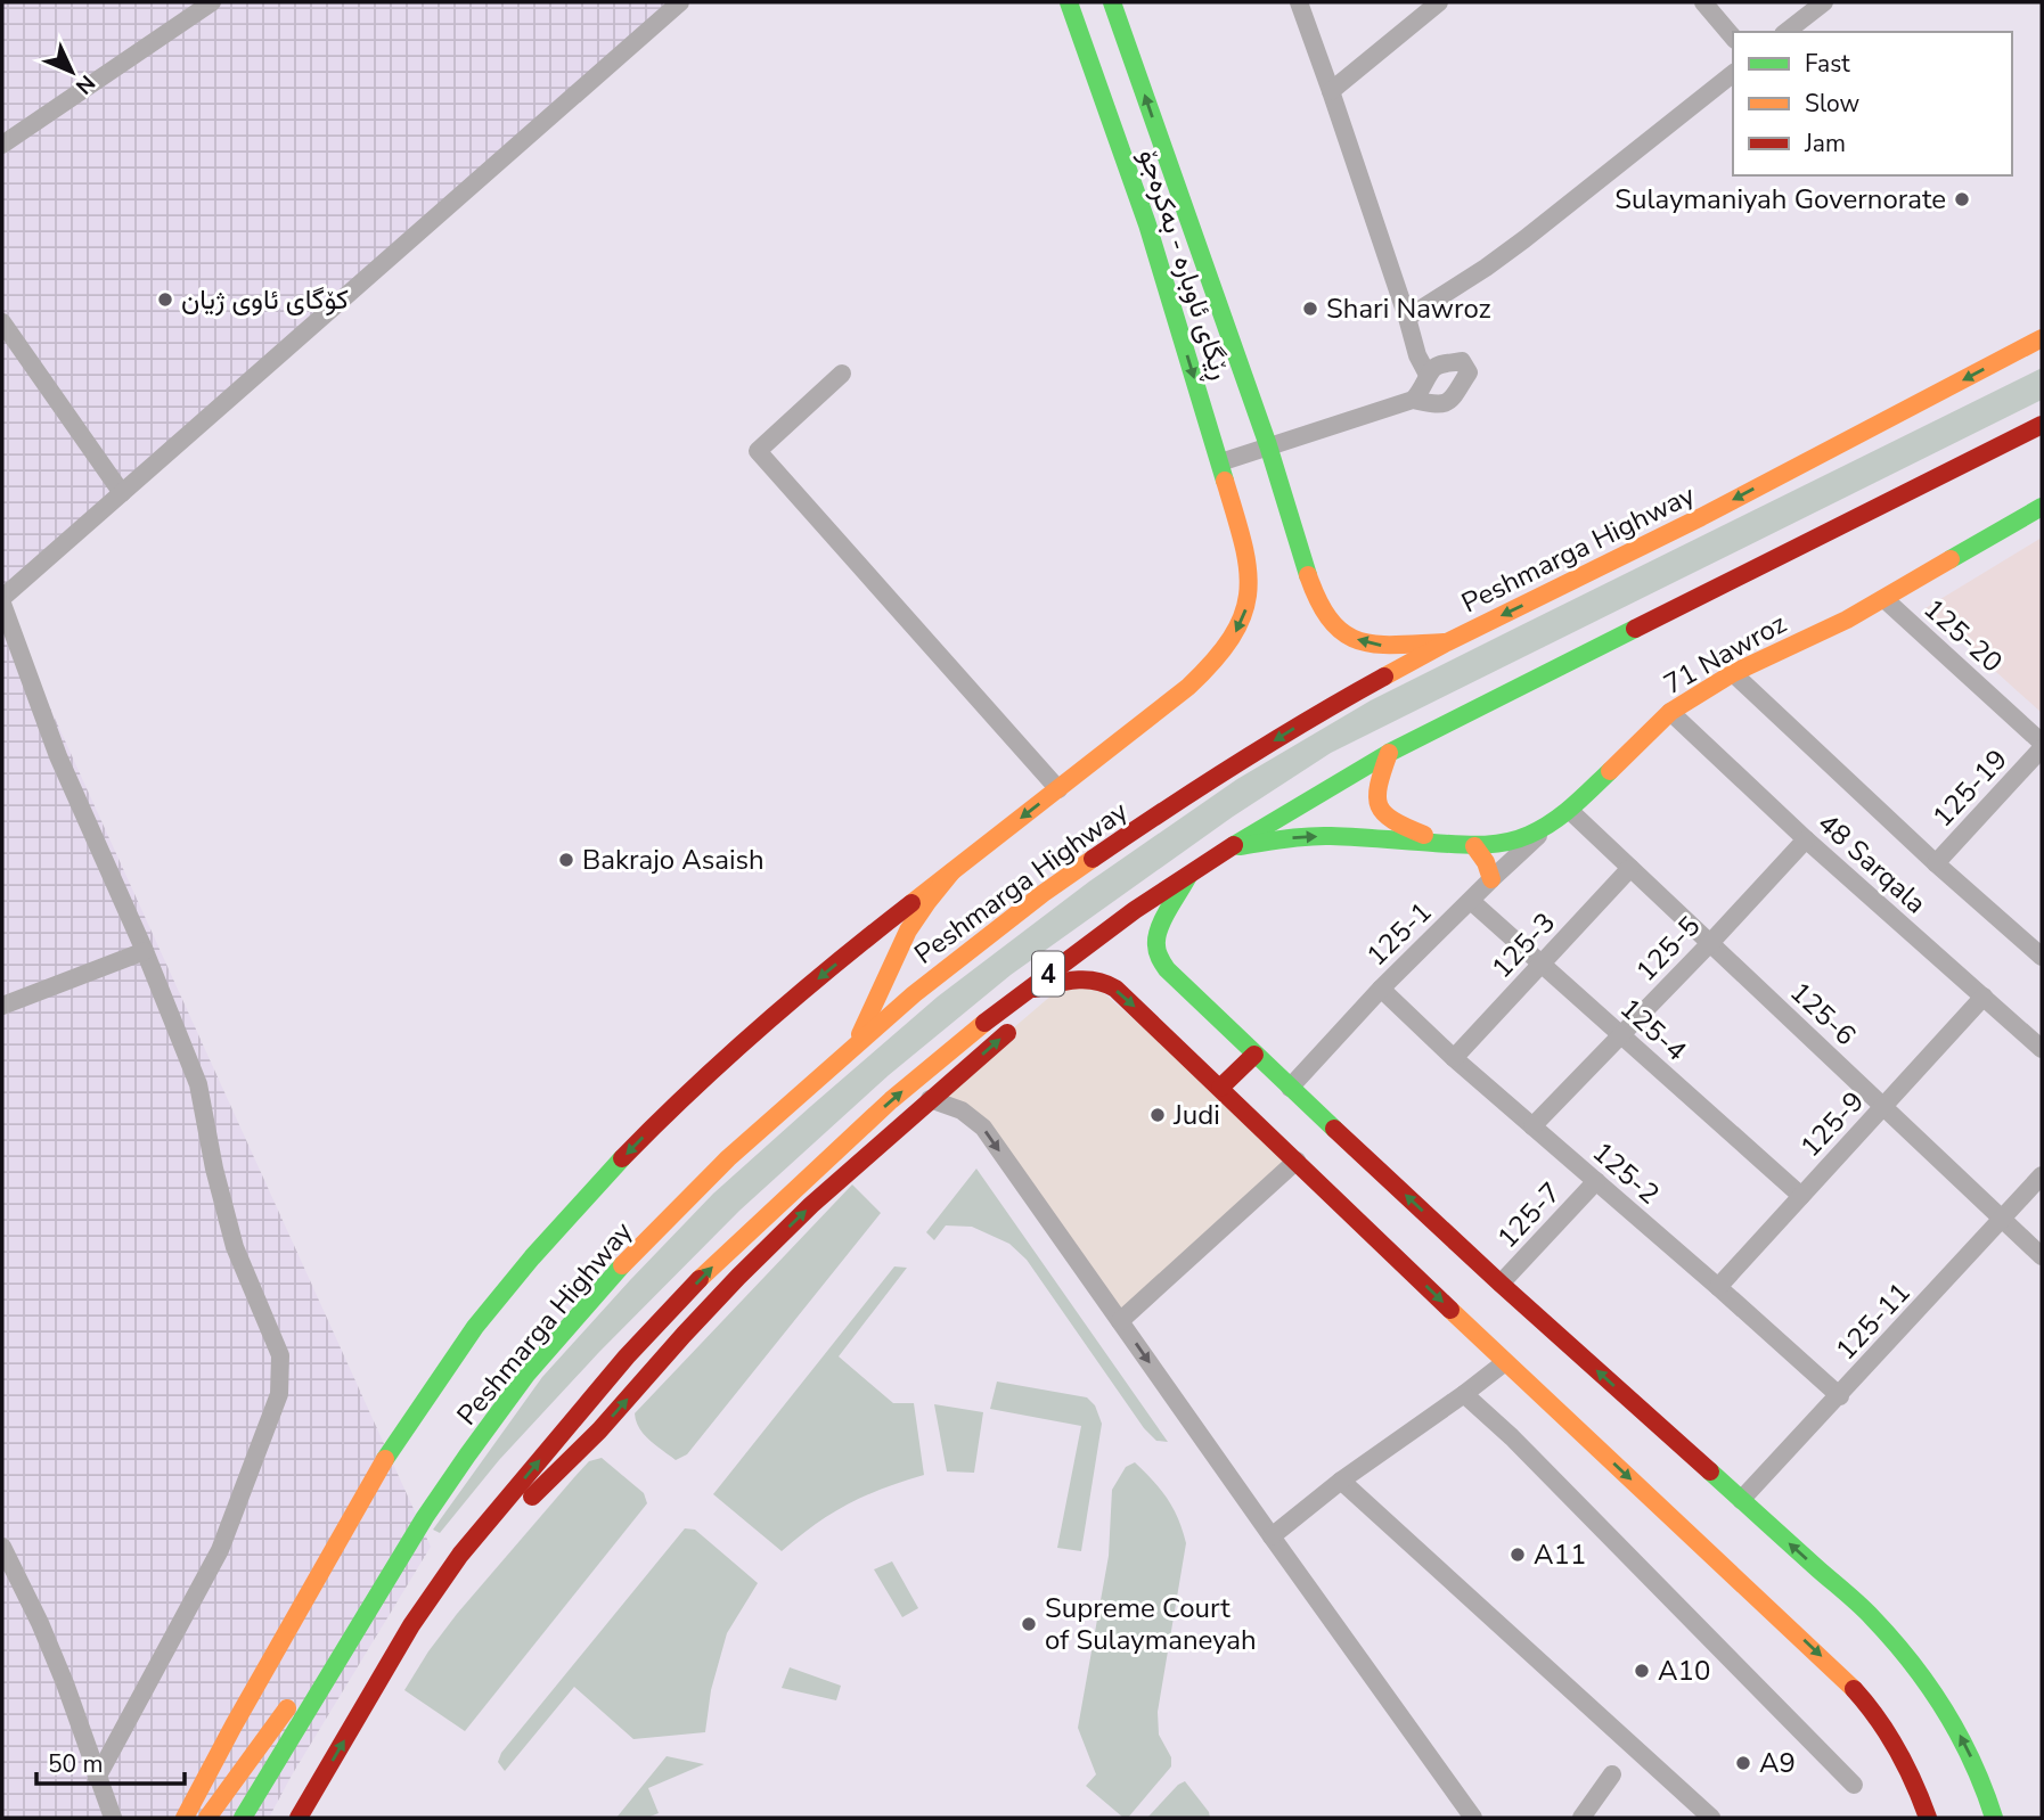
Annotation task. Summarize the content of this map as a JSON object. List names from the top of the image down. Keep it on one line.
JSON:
{"streets":{"main road":["ڕێگای ئاوبارە - بەکرەجۆ","Peshmarga Highway","71 Nawroz","4"],"street":["125-20","125-19","48 Sarqala","125-1","125-3","125-5","125-6","125-4","125-9","125-2","125-7","125-11"]},"crossings":[["125-20","71 Nawroz"],["71 Nawroz","48 Sarqala"],["71 Nawroz","125-1"],["71 Nawroz","4"],["71 Nawroz","125-6"],["48 Sarqala","125-5"],["48 Sarqala","125-9"],["125-1","125-4"],["125-1","125-2"],["125-3","125-6"],["125-3","125-4"],["125-3","125-2"],["125-5","125-6"],["125-5","125-4"],["125-5","125-2"],["125-6","125-9"],["125-6","125-11"],["125-4","125-9"],["125-9","125-2"],["125-2","125-7"],["125-2","125-11"]],"one_way":["ڕێگای ئاوبارە - بەکرەجۆ"],"places":["Sulaymaniyah Governorate","کۆگای ئاوی ژیان","Shari Nawroz","Bakrajo Asaish","Judi","A11","Supreme Court of Sulaymaneyah","A10","A9"],"legend":["Fast","Slow","Jam"],"scale_bar":"50 m","north":"bottom right"}
